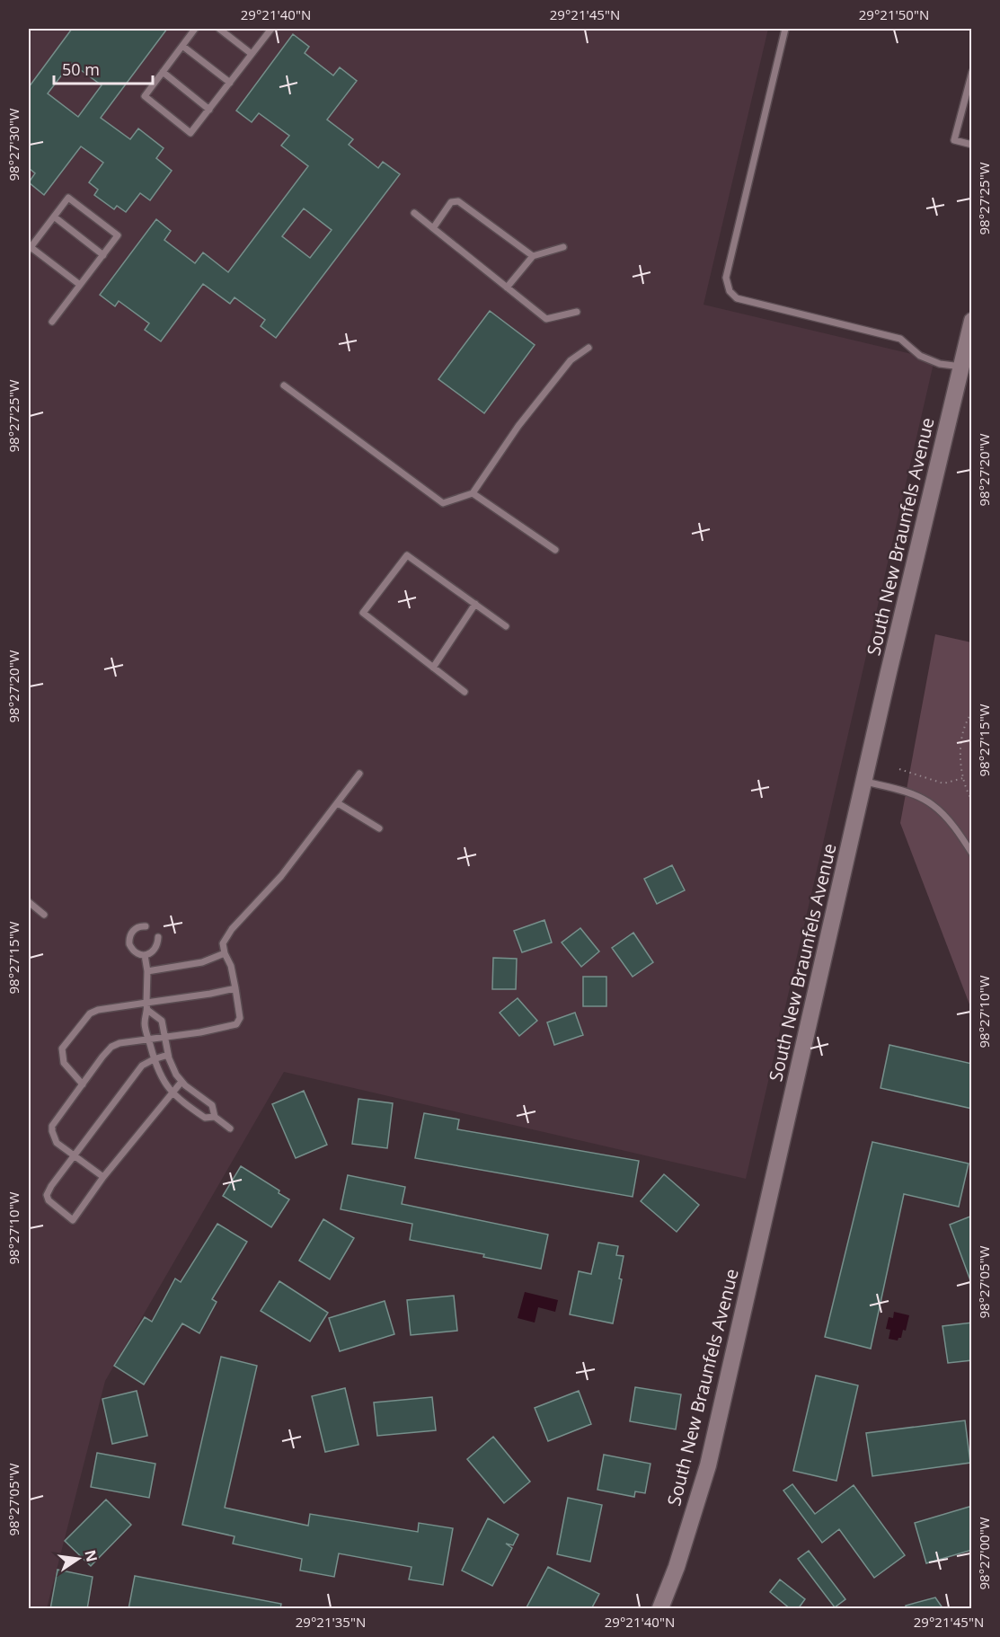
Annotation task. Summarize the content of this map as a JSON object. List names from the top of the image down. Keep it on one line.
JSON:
{"streets":{"main road":["South New Braunfels Avenue"]},"scale_bar":"50 m","north":"right","coordinates":["29°21'40\"N","29°21'45\"N","29°21'50\"N","98°27'30\"W","98°27'25\"W","98°27'20\"W","98°27'15\"W","98°27'10\"W","98°27'05\"W","98°27'00\"W","29°21'35\"N"]}
